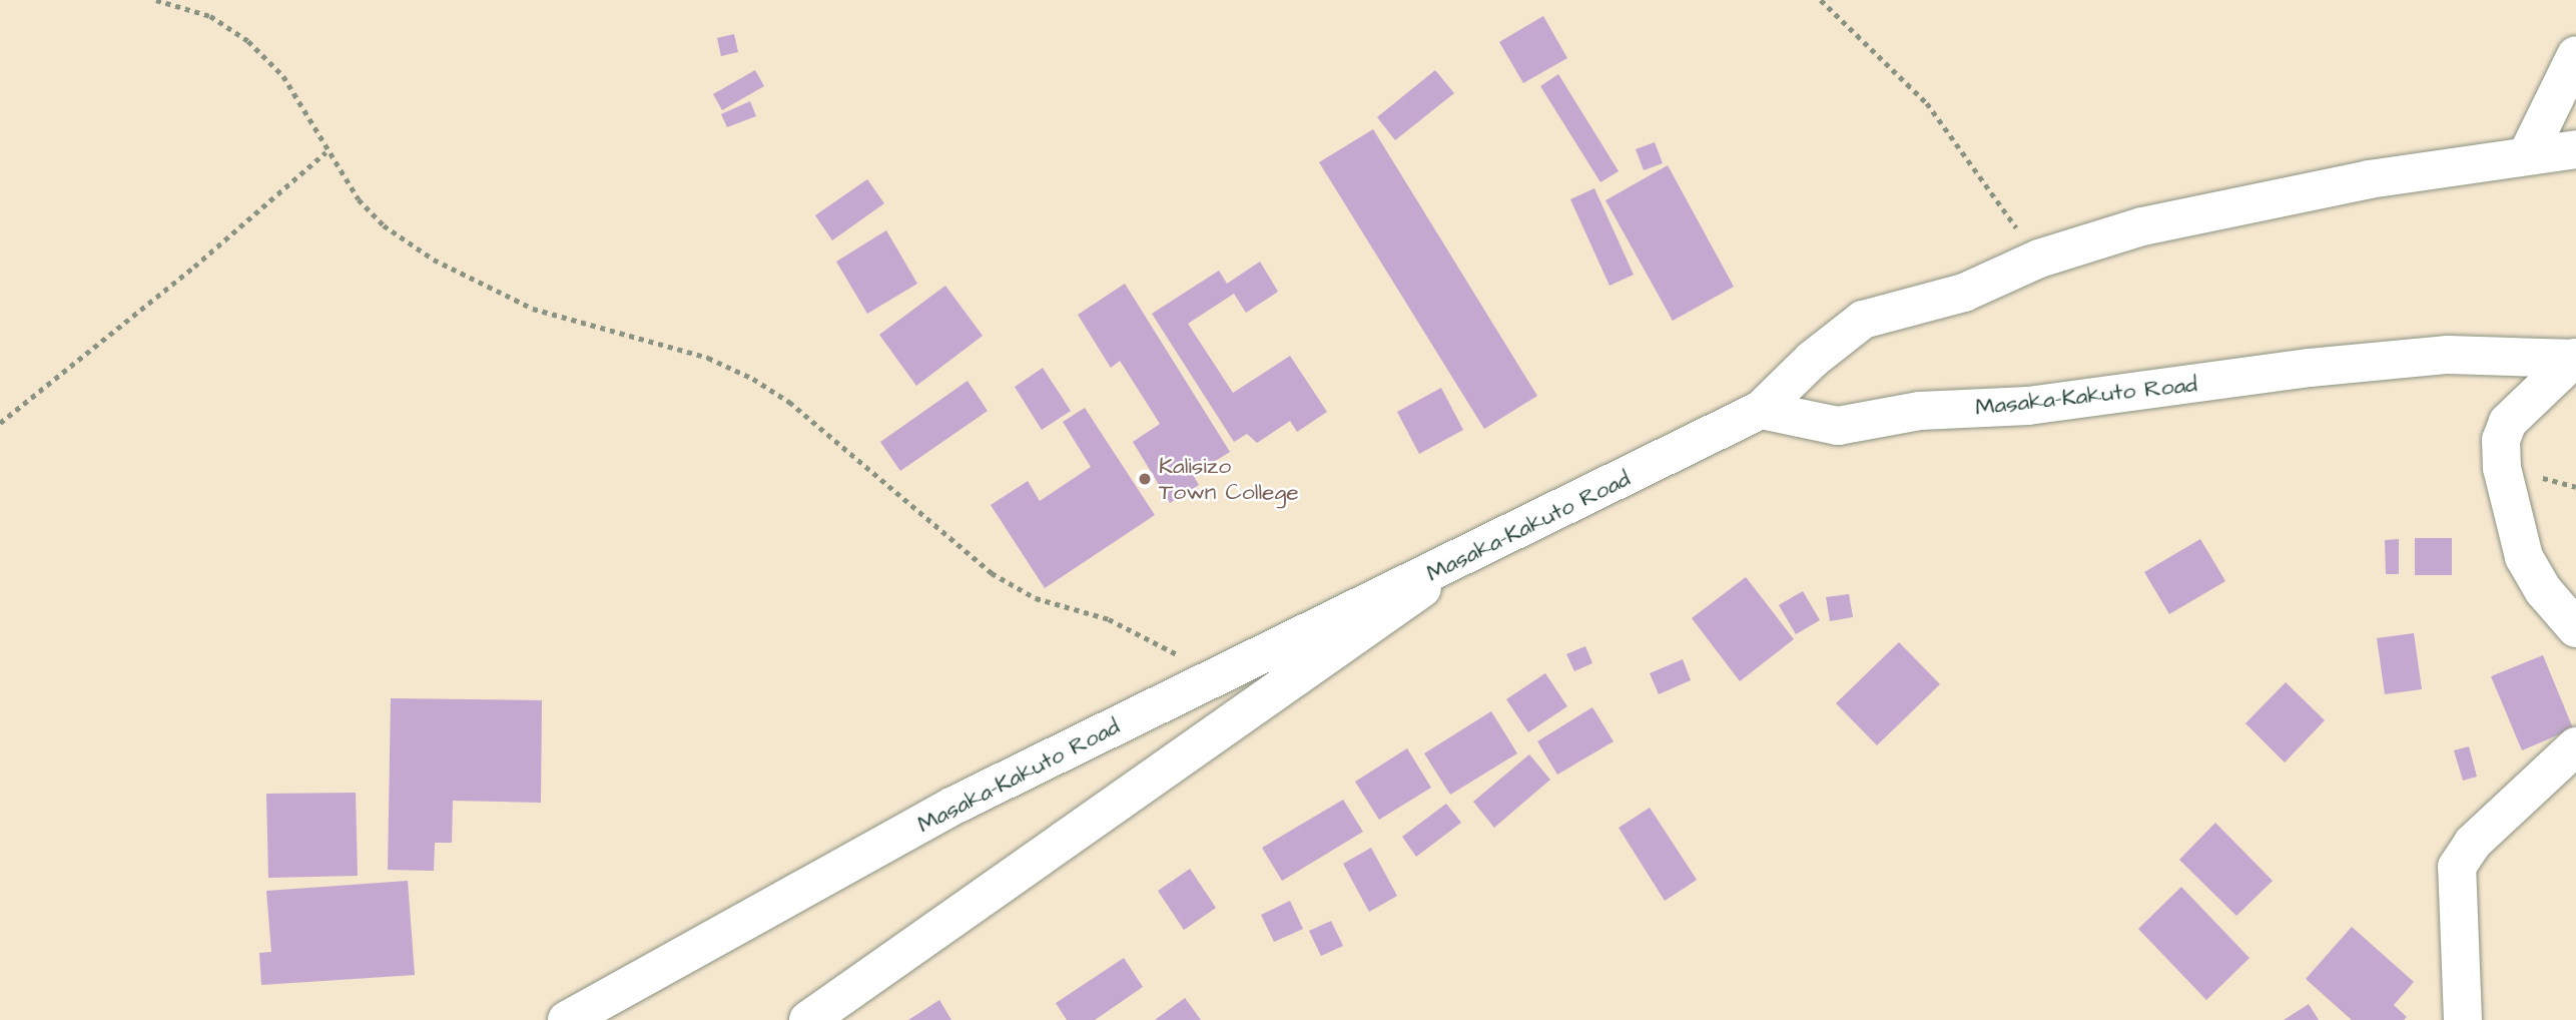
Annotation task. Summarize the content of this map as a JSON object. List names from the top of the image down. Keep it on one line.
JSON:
{"streets":{"main road":["Masaka-Kakuto Road"]},"places":["Kalisizo Town College"]}
